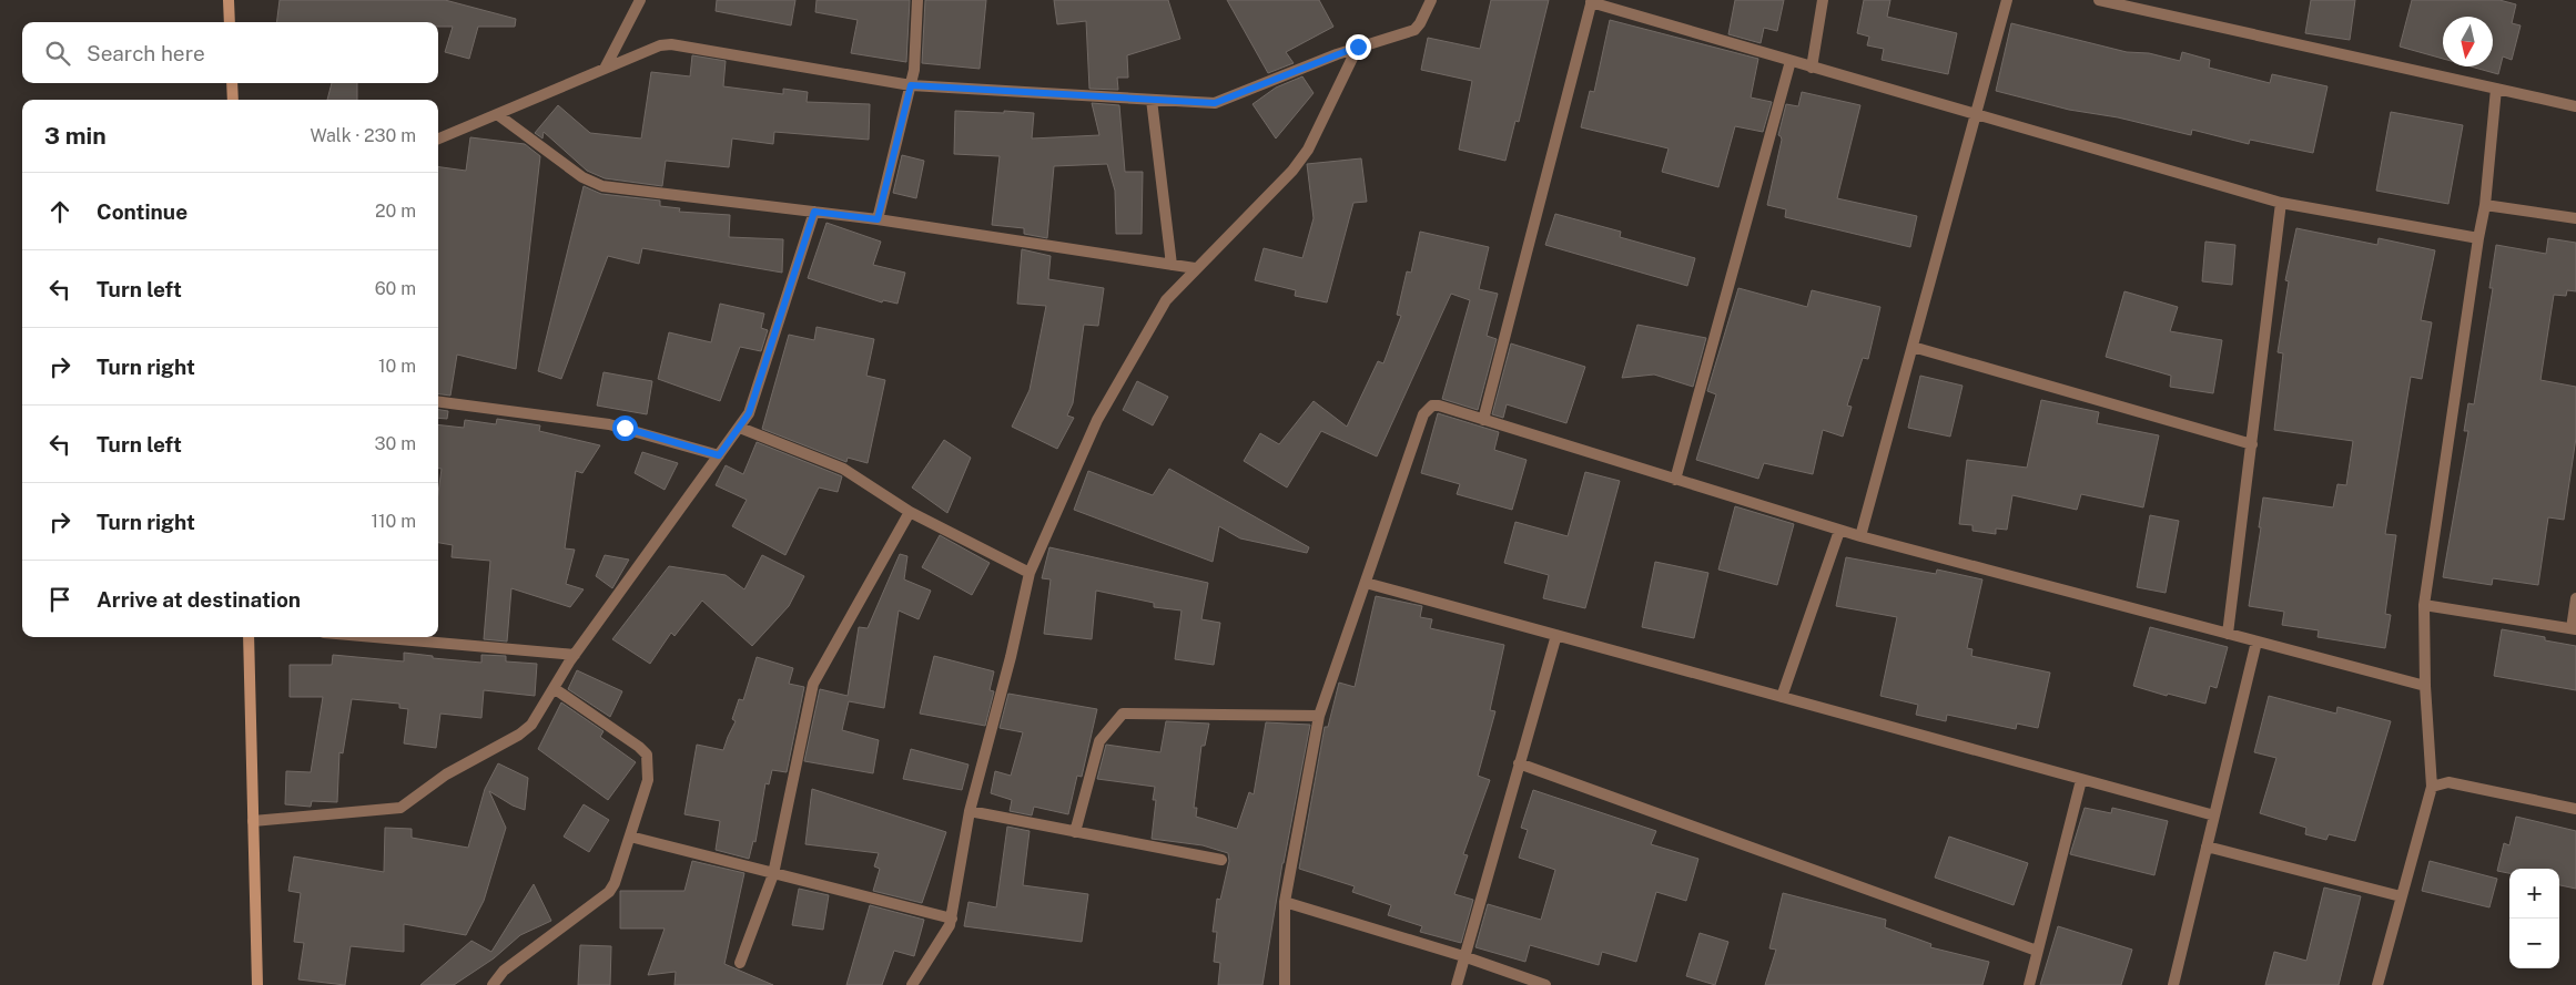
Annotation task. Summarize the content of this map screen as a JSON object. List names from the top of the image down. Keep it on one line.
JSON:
{"north":"bottom","page":{"search":"Search here","heading":["3 min","Walk · 230 m"],"list":[["Continue","20 m"],["Turn left","60 m"],["Turn right","10 m"],["Turn left","30 m"],["Turn right","110 m"],"Arrive at destination"],"map_buttons":["+","−"]}}
